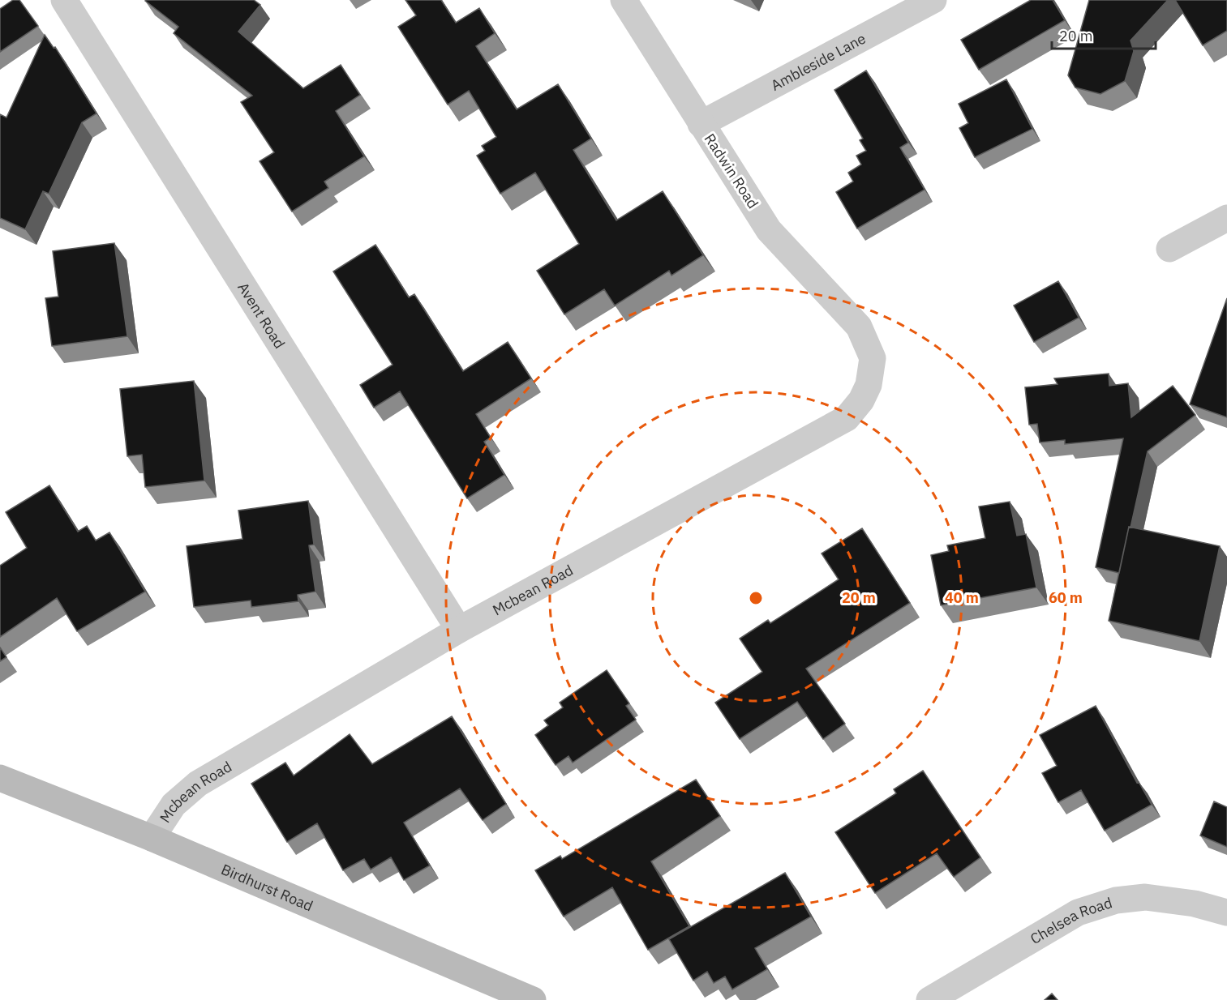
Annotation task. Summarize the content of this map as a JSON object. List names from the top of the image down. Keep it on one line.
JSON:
{"streets":{"street":["Ambleside Lane","Radwin Road","Avent Road","Mcbean Road","Birdhurst Road","Chelsea Road"]},"crossings":[["Ambleside Lane","Radwin Road"],["Radwin Road","Mcbean Road"],["Avent Road","Mcbean Road"],["Mcbean Road","Birdhurst Road"]],"scale_bar":"20 m","rings":["20 m","40 m","60 m"]}
